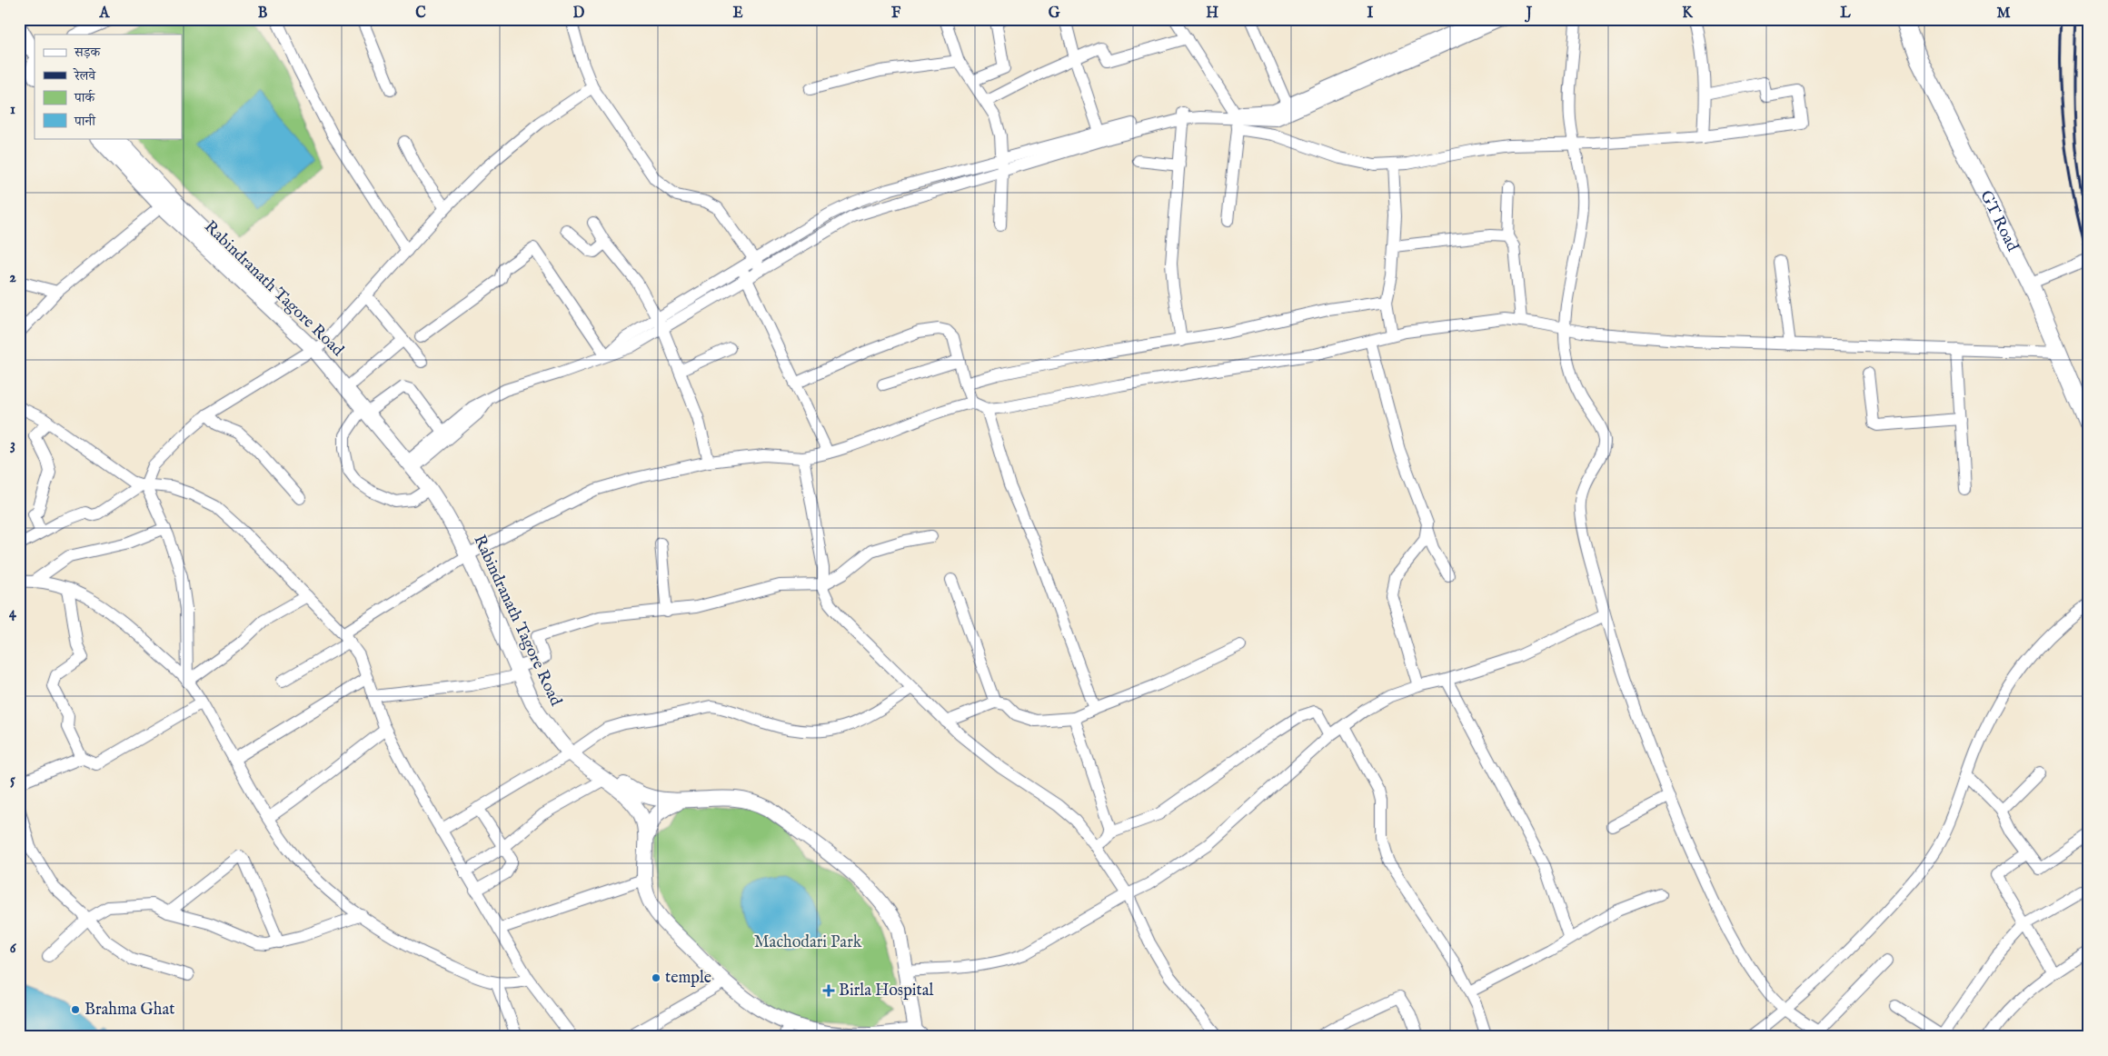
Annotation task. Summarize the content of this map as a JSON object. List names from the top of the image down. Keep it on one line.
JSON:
{"streets":{"highway":["GT Road"],"main road":["Rabindranath Tagore Road"]},"parks":["Machodari Park"],"places":{"other":["temple","Brahma Ghat"],"health":["Birla Hospital"]},"legend":["सड़क","रेलवे","पार्क","पानी"],"grid":{"columns":["A","B","C","D","E","F","G","H","I","J","K","L","M"],"rows":["1","2","3","4","5","6"]}}
